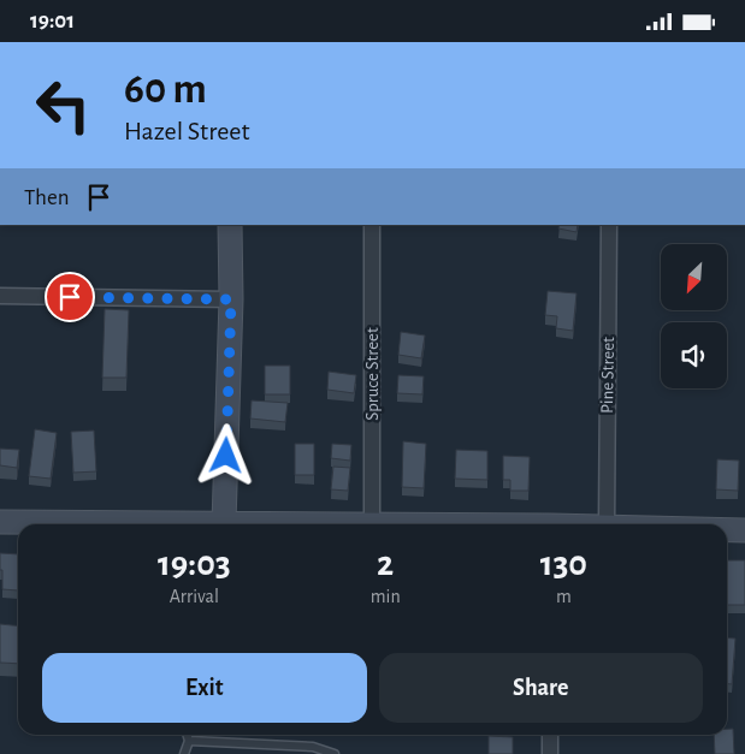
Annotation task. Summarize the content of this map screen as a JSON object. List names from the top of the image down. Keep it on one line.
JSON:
{"streets":{"street":["Spruce Street","Pine Street"]},"north":"bottom left","page":{"status":"19:01","turn":["60 m","Hazel Street"],"then":"Then","eta":["19:03","Arrival","2","min","130","m"],"buttons":["Exit","Share"]}}
